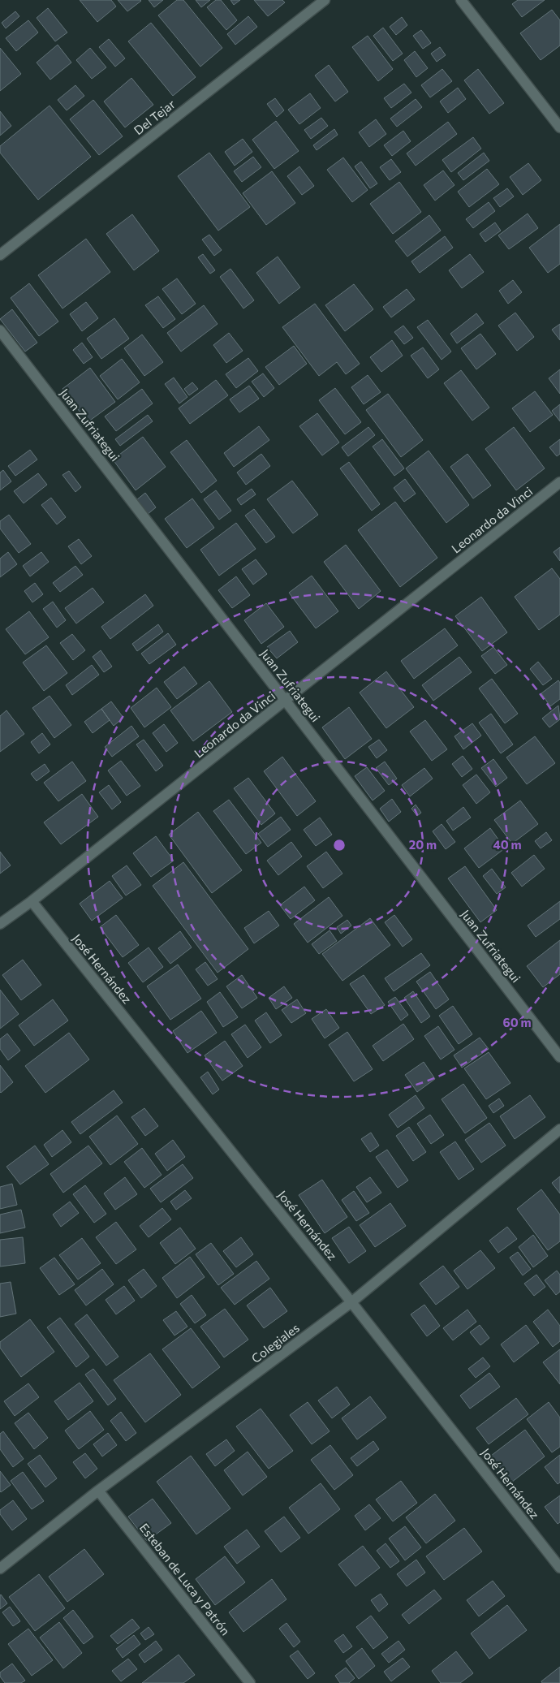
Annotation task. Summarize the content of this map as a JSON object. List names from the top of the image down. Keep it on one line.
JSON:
{"streets":{"street":["Del Tejar","Juan Zufriategui","Leonardo da Vinci","José Hernández","Colegiales","Esteban de Luca y Patrón"]},"crossings":[["Juan Zufriategui","Leonardo da Vinci"],["Leonardo da Vinci","José Hernández"],["José Hernández","Colegiales"],["Colegiales","Esteban de Luca y Patrón"]],"rings":["20 m","40 m","60 m"]}
